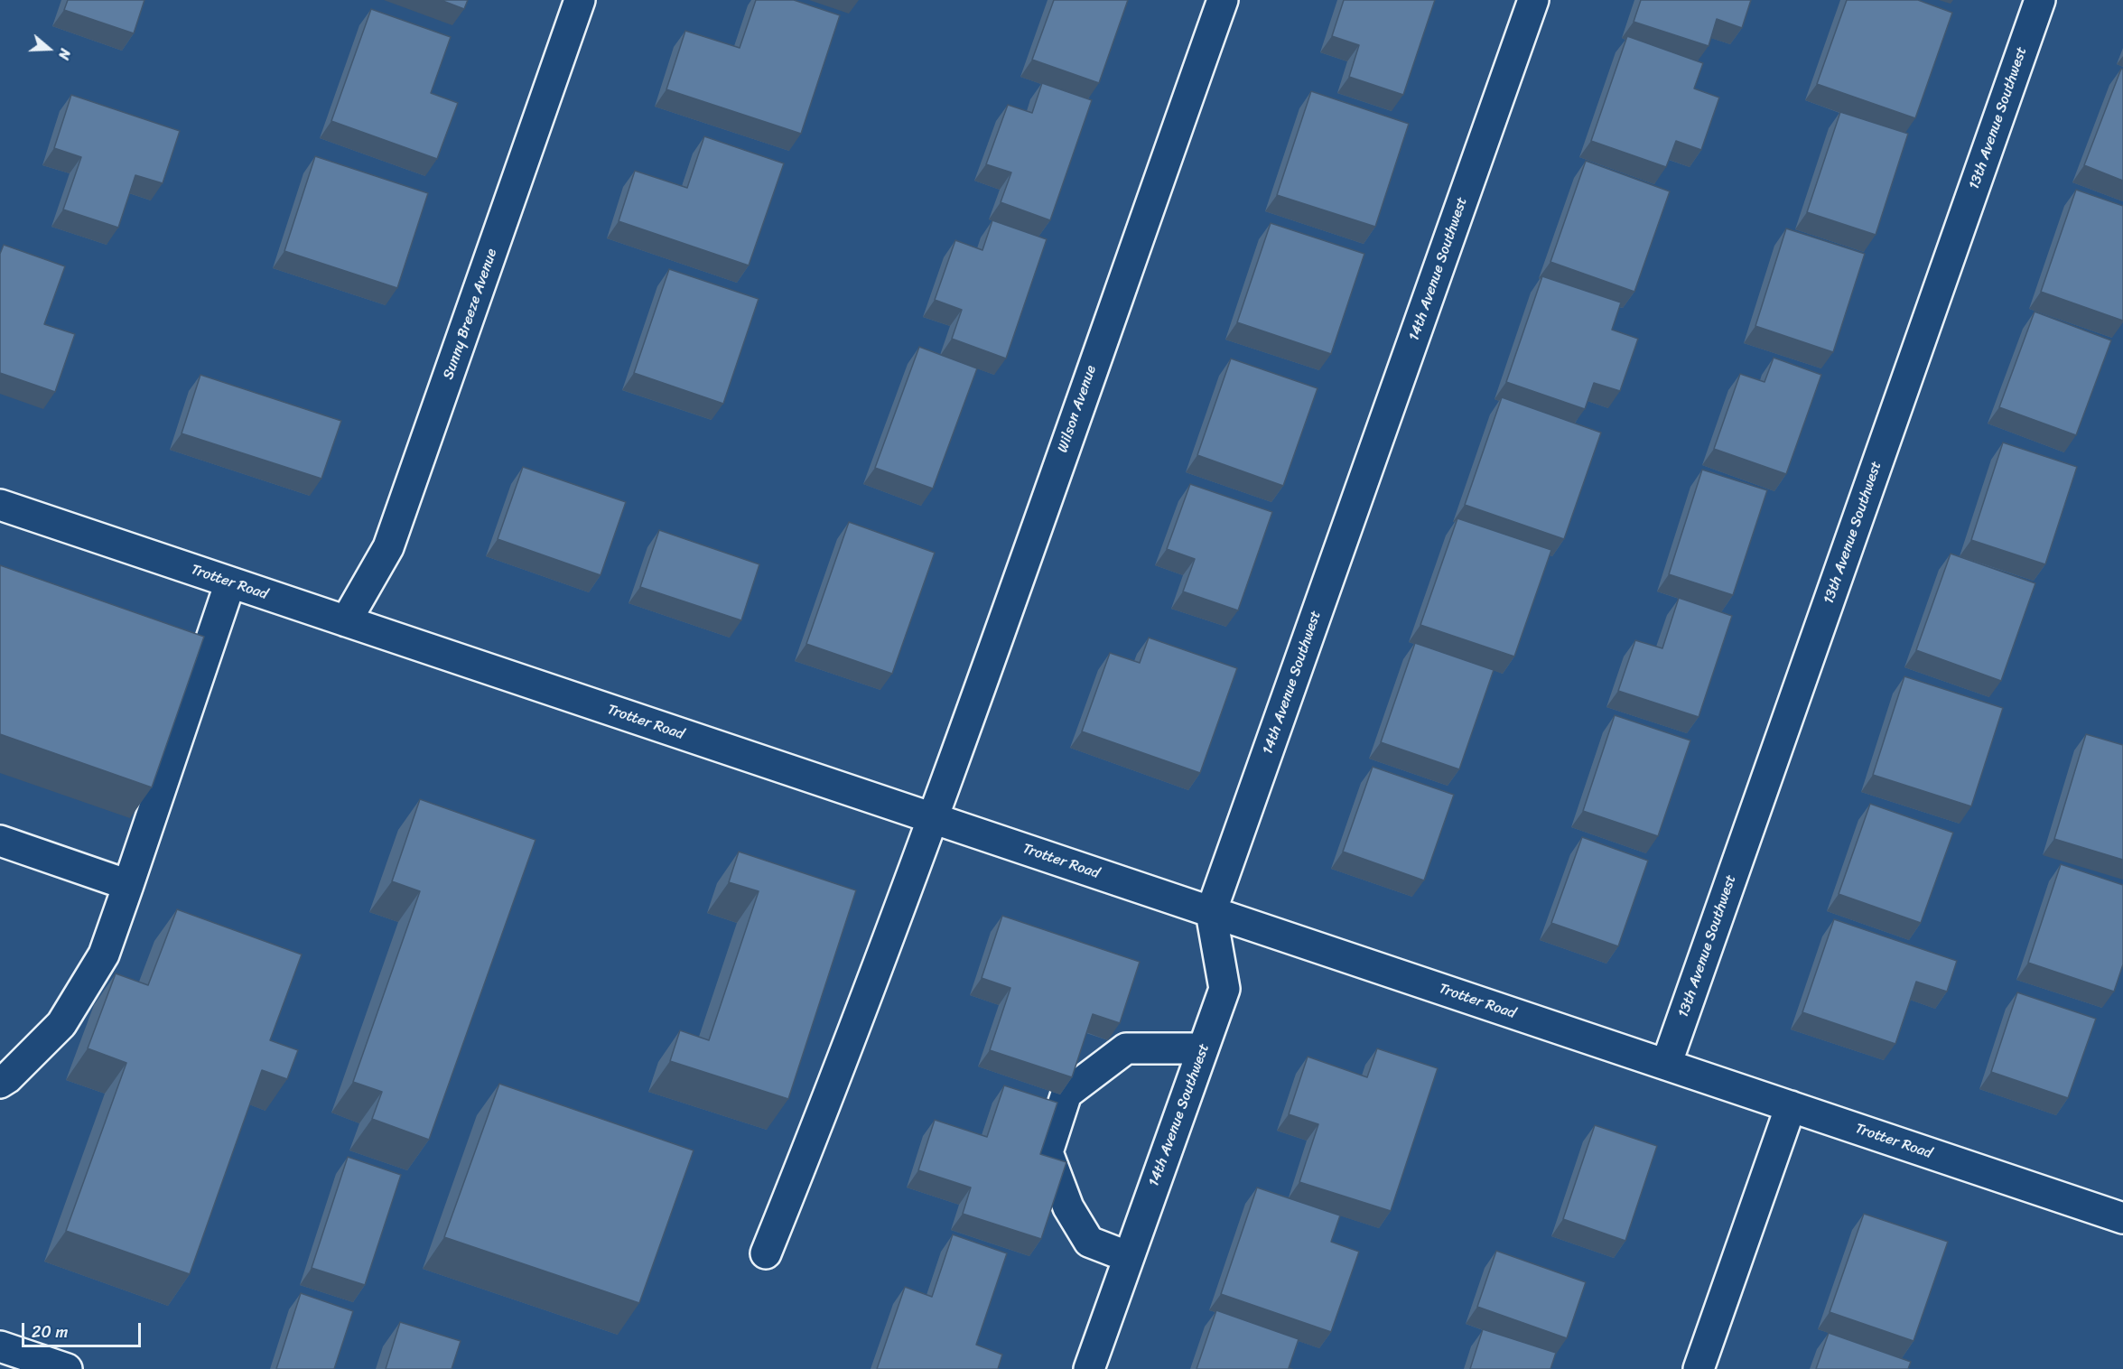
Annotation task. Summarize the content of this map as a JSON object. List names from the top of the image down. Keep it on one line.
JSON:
{"streets":{"street":["13th Avenue Southwest","14th Avenue Southwest","Sunny Breeze Avenue","Wilson Avenue","Trotter Road"]},"crossings":[["13th Avenue Southwest","Trotter Road"],["14th Avenue Southwest","Trotter Road"],["Sunny Breeze Avenue","Trotter Road"],["Wilson Avenue","Trotter Road"]],"scale_bar":"20 m","north":"right"}
